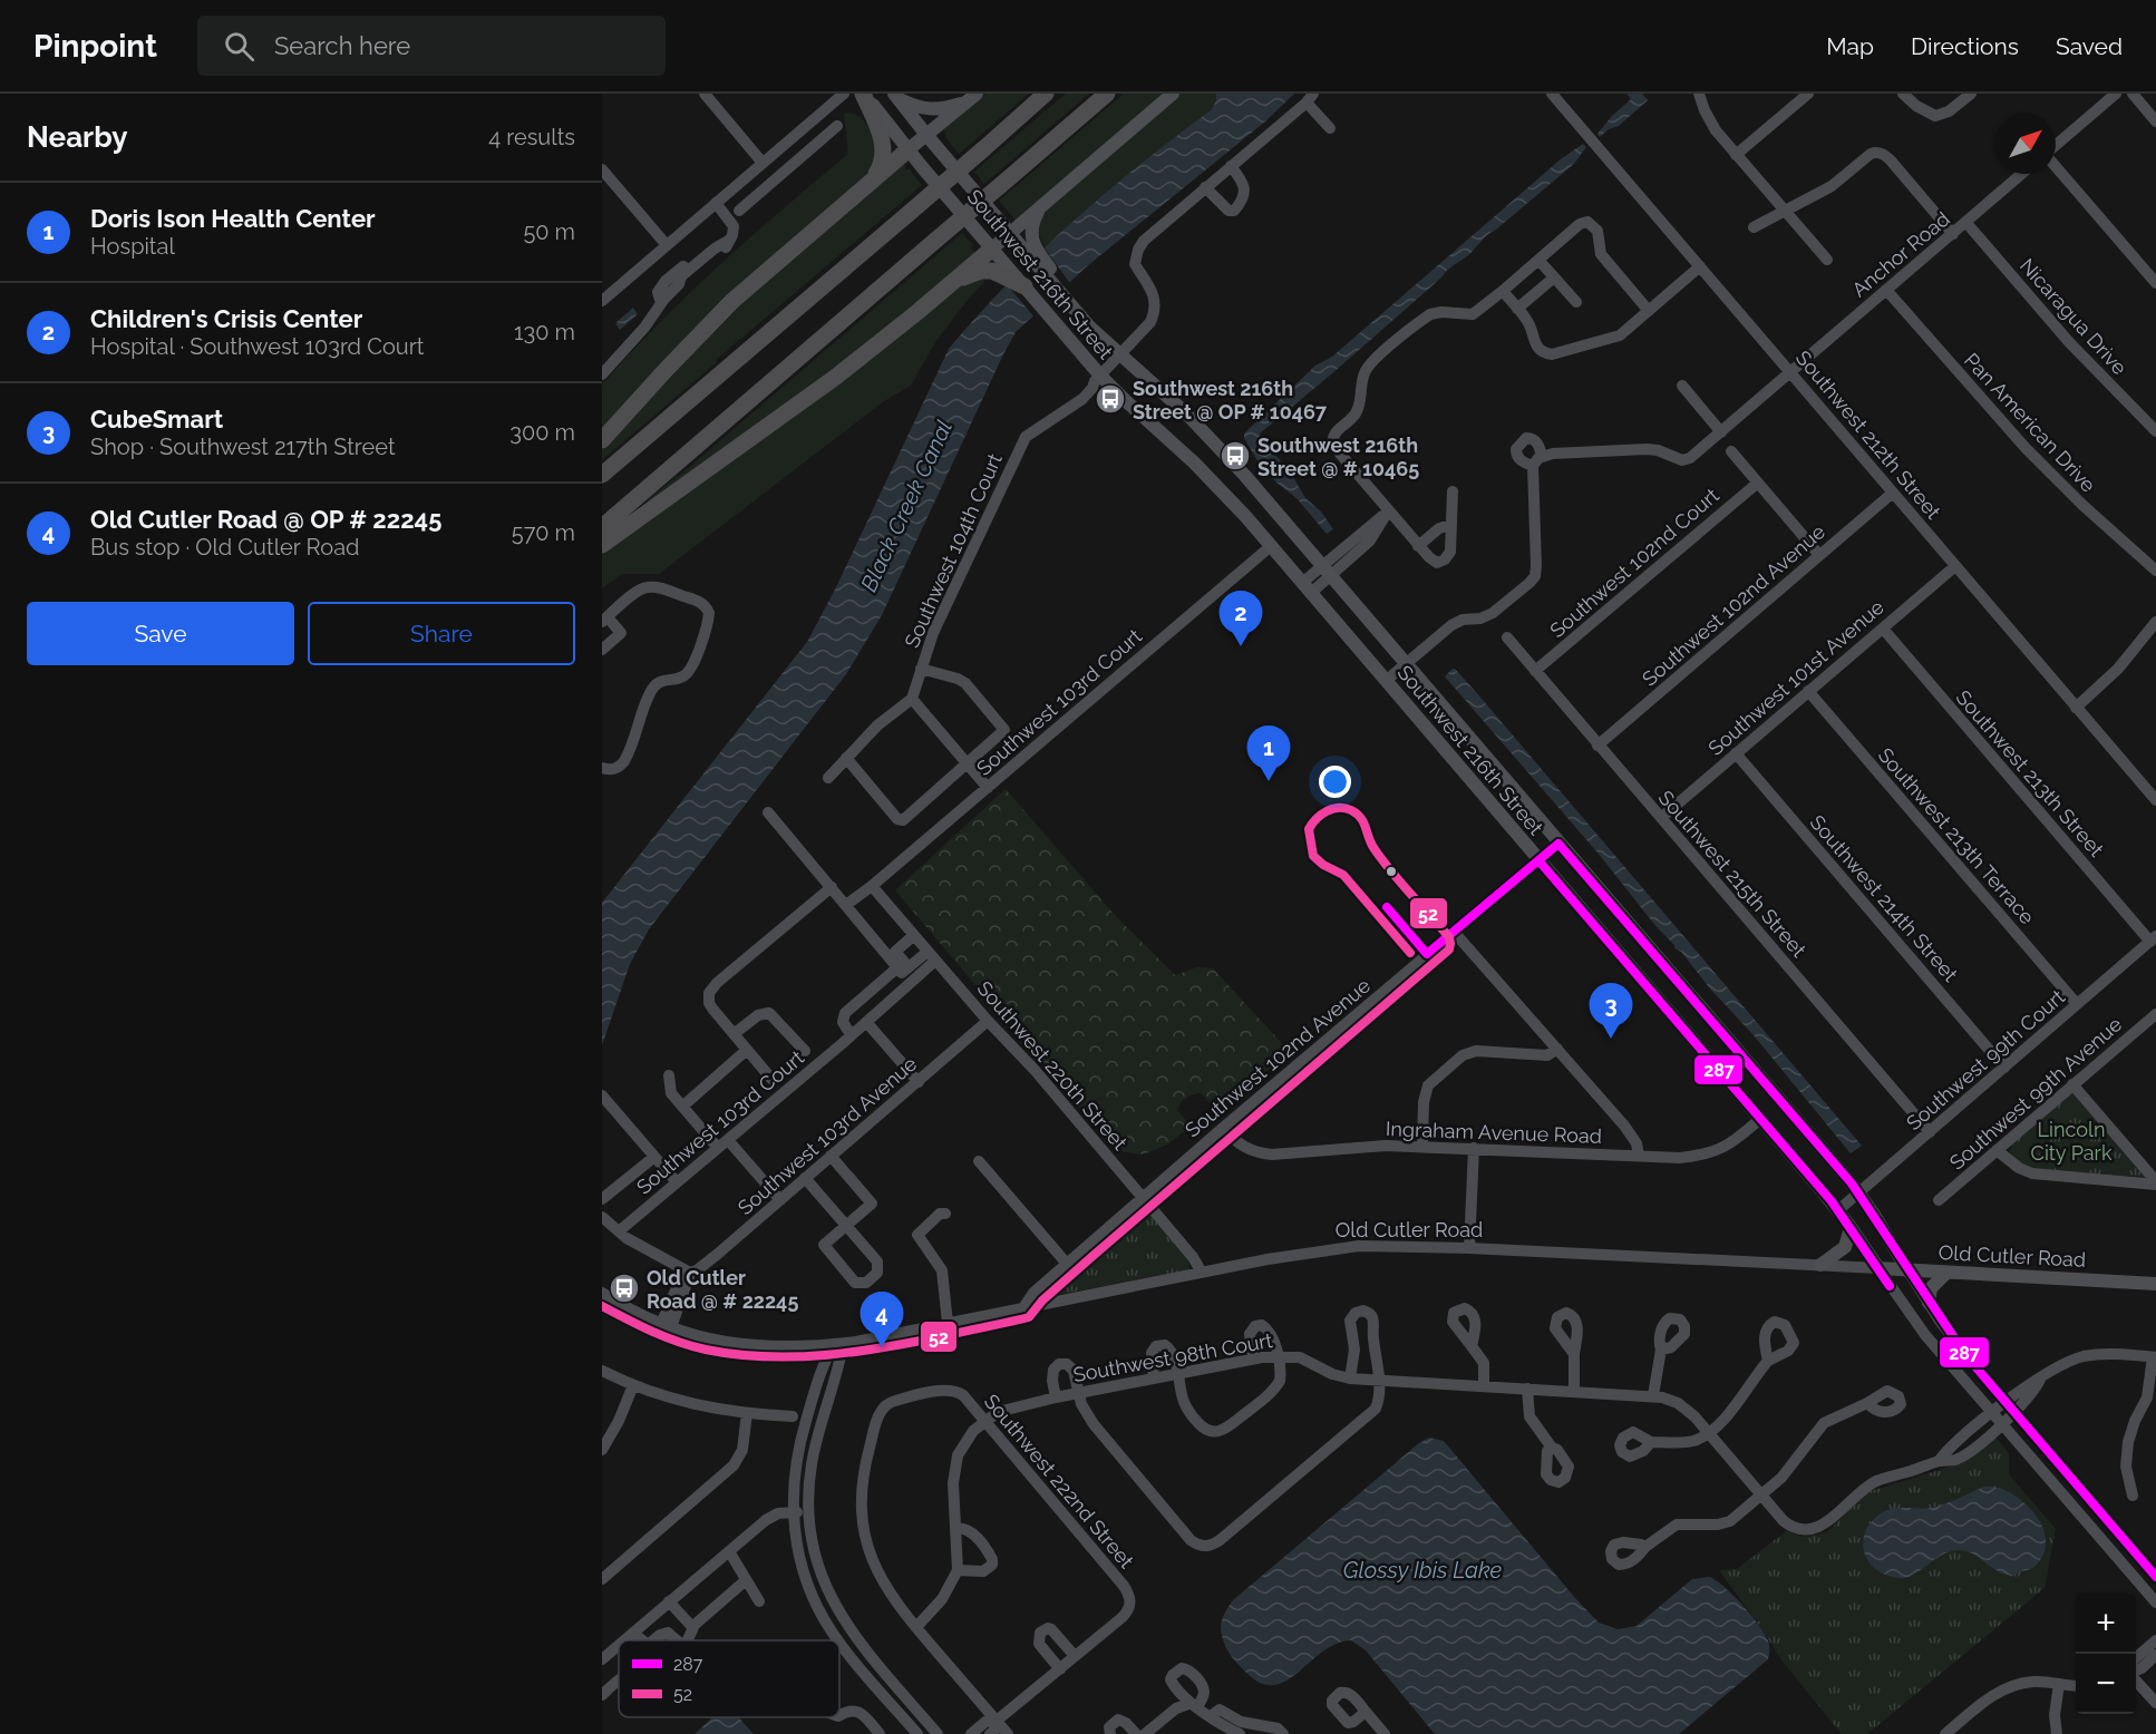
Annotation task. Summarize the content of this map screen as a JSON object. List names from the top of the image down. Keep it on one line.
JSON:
{"streets":{"main road":["Southwest 216th Street","Old Cutler Road"],"street":["Anchor Road","Nicaragua Drive","Pan American Drive","Southwest 212th Street","Southwest 104th Court","Southwest 102nd Court","Southwest 102nd Avenue","Southwest 101st Avenue","Southwest 103rd Court","Southwest 213th Street","Southwest 213th Terrace","Southwest 215th Street","Southwest 214th Street","Southwest 99th Court","Southwest 220th Street","Southwest 99th Avenue","Ingraham Avenue Road","Southwest 103rd Avenue","Southwest 98th Court","Southwest 222nd Street"]},"crossings":[["Anchor Road","Nicaragua Drive"],["Anchor Road","Pan American Drive"],["Anchor Road","Southwest 212th Street"],["Southwest 216th Street","Southwest 104th Court"],["Southwest 216th Street","Southwest 102nd Avenue"],["Southwest 216th Street","Southwest 103rd Court"],["Southwest 216th Street","Southwest 99th Court"],["Southwest 216th Street","Ingraham Avenue Road"],["Southwest 216th Street","Old Cutler Road"],["Southwest 212th Street","Southwest 102nd Avenue"],["Southwest 212th Street","Southwest 101st Avenue"],["Southwest 102nd Court","Southwest 215th Street"],["Southwest 102nd Avenue","Southwest 215th Street"],["Southwest 102nd Avenue","Southwest 220th Street"],["Southwest 102nd Avenue","Ingraham Avenue Road"],["Southwest 102nd Avenue","Old Cutler Road"],["Southwest 101st Avenue","Southwest 213th Street"],["Southwest 101st Avenue","Southwest 213th Terrace"],["Southwest 101st Avenue","Southwest 215th Street"],["Southwest 101st Avenue","Southwest 214th Street"],["Southwest 103rd Court","Southwest 220th Street"],["Southwest 213th Street","Southwest 99th Court"],["Southwest 213th Terrace","Southwest 99th Court"],["Southwest 215th Street","Southwest 99th Court"],["Southwest 214th Street","Southwest 99th Court"],["Southwest 220th Street","Southwest 103rd Avenue"],["Southwest 220th Street","Old Cutler Road"],["Southwest 103rd Avenue","Old Cutler Road"],["Southwest 98th Court","Southwest 222nd Street"]],"water":["Black Creek Canal","Glossy Ibis Lake"],"parks":["Lincoln City Park"],"places":{"bus stop":["Southwest 216th Street @ OP # 10467","Southwest 216th Street @ # 10465","Old Cutler Road @ # 22245"]},"lines":["transit line 52","transit line 287"],"legend":["287","52"],"north":"top right","page":{"header":"Pinpoint","search":"Search here","nav":["Map","Directions","Saved"],"heading":["Nearby","4 results"],"list":[{"mark":"1","name":"Doris Ison Health Center","note":"Hospital","value":"50 m"},{"mark":"2","name":"Children's Crisis Center","note":"Hospital · Southwest 103rd Court","value":"130 m"},{"mark":"3","name":"CubeSmart","note":"Shop · Southwest 217th Street","value":"300 m"},{"mark":"4","name":"Old Cutler Road @ OP # 22245","note":"Bus stop · Old Cutler Road","value":"570 m"}],"buttons":["Save","Share"],"pins":["2","1","3","4"],"map_buttons":["+","−"]}}
